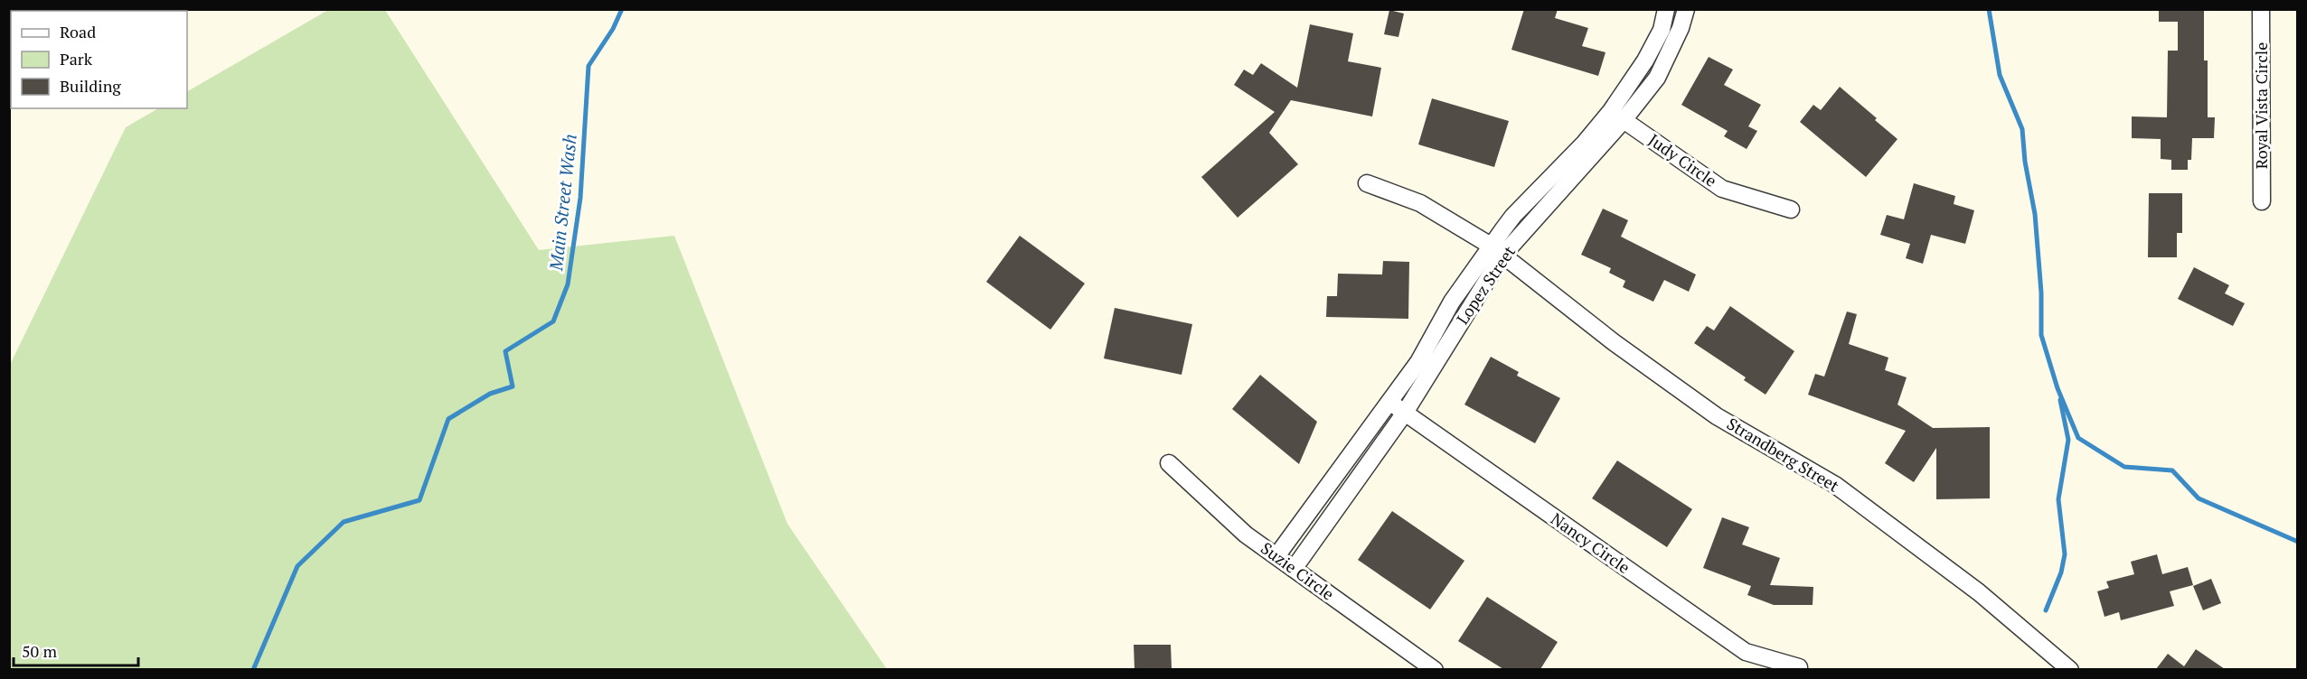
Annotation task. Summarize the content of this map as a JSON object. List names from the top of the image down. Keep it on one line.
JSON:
{"streets":{"street":["Royal Vista Circle","Judy Circle","Lopez Street","Strandberg Street","Nancy Circle","Suzie Circle"]},"crossings":[["Judy Circle","Lopez Street"],["Lopez Street","Strandberg Street"],["Lopez Street","Nancy Circle"],["Lopez Street","Suzie Circle"]],"water":["Main Street Wash"],"legend":["Road","Park","Building"],"scale_bar":"50 m"}
